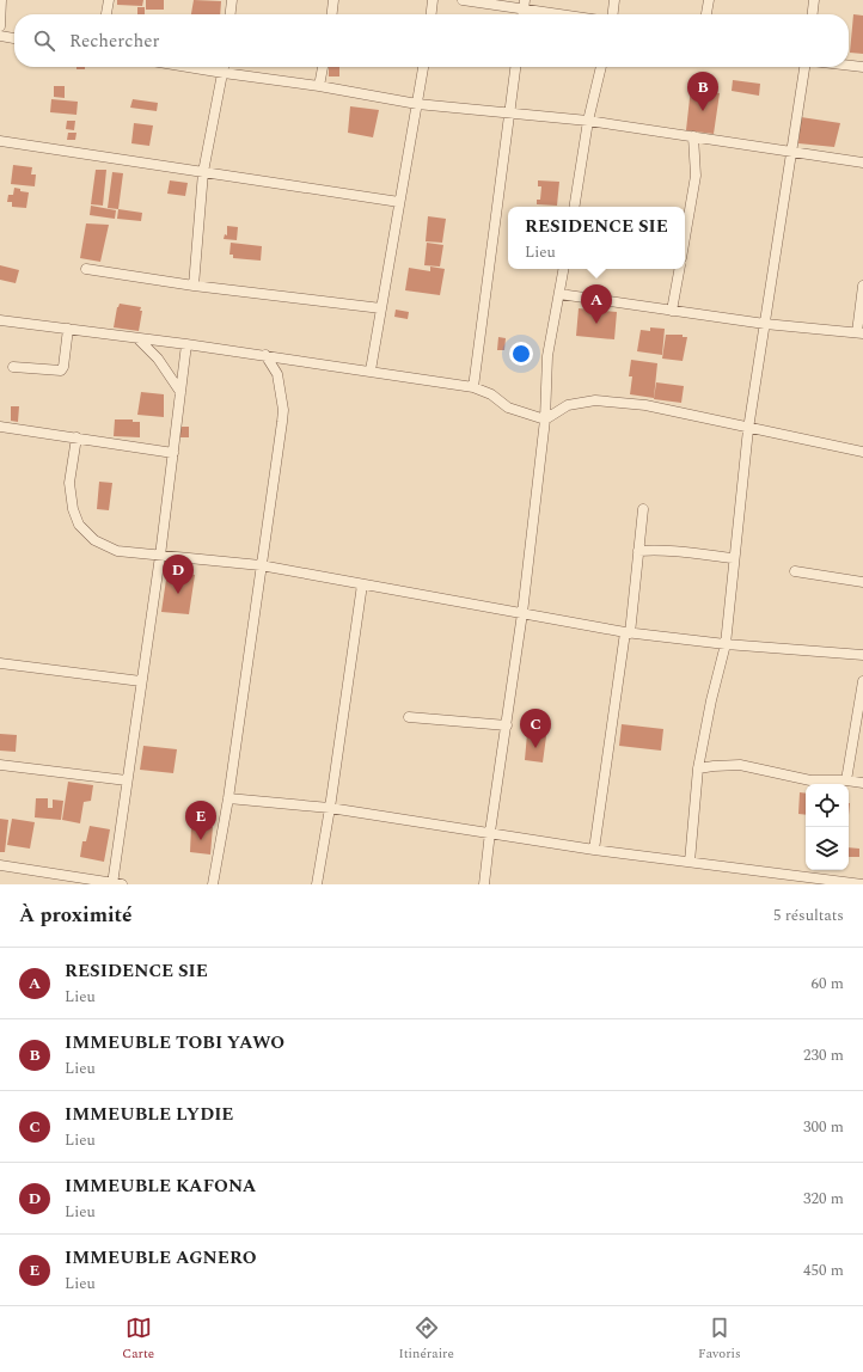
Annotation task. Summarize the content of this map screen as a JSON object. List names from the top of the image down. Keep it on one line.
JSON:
{"page":{"search":"Rechercher","pins":["B","A","D","C","E"],"popup":["RESIDENCE SIE","Lieu"],"heading":["À proximité","5 résultats"],"list":[{"mark":"A","name":"RESIDENCE SIE","note":"Lieu","value":"60 m"},{"mark":"B","name":"IMMEUBLE TOBI YAWO","note":"Lieu","value":"230 m"},{"mark":"C","name":"IMMEUBLE LYDIE","note":"Lieu","value":"300 m"},{"mark":"D","name":"IMMEUBLE KAFONA","note":"Lieu","value":"320 m"},{"mark":"E","name":"IMMEUBLE AGNERO","note":"Lieu","value":"450 m"}],"nav":["Carte","Itinéraire","Favoris"]}}
